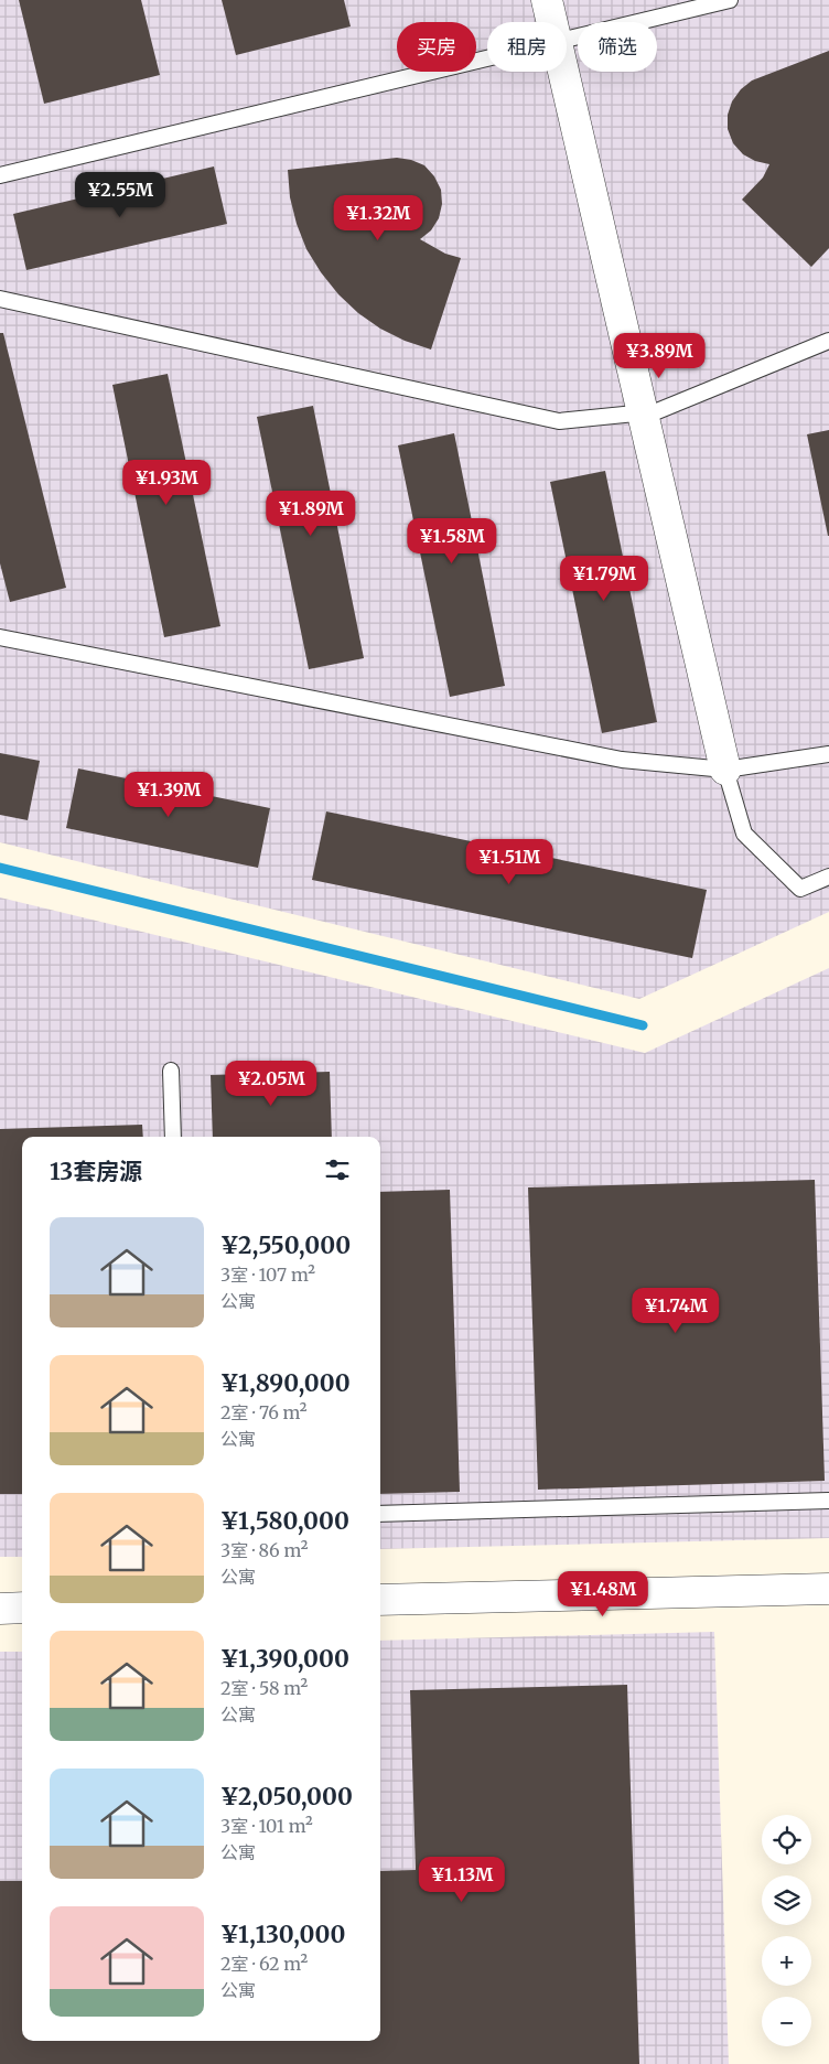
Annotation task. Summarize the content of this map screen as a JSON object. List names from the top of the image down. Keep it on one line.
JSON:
{"page":{"chip":["买房","租房","筛选"],"price":["¥2.55M","¥1.32M","¥3.89M","¥1.93M","¥1.89M","¥1.58M","¥1.79M","¥1.39M","¥1.51M","¥2.05M","¥1.74M","¥1.48M","¥1.13M"],"heading":"13套房源","list":[{"name":"¥2,550,000","note":"3室 · 107 m² · 公寓"},{"name":"¥1,890,000","note":"2室 · 76 m² · 公寓"},{"name":"¥1,580,000","note":"3室 · 86 m² · 公寓"},{"name":"¥1,390,000","note":"2室 · 58 m² · 公寓"},{"name":"¥2,050,000","note":"3室 · 101 m² · 公寓"},{"name":"¥1,130,000","note":"2室 · 62 m² · 公寓"}],"map_buttons":["+","−"]}}
